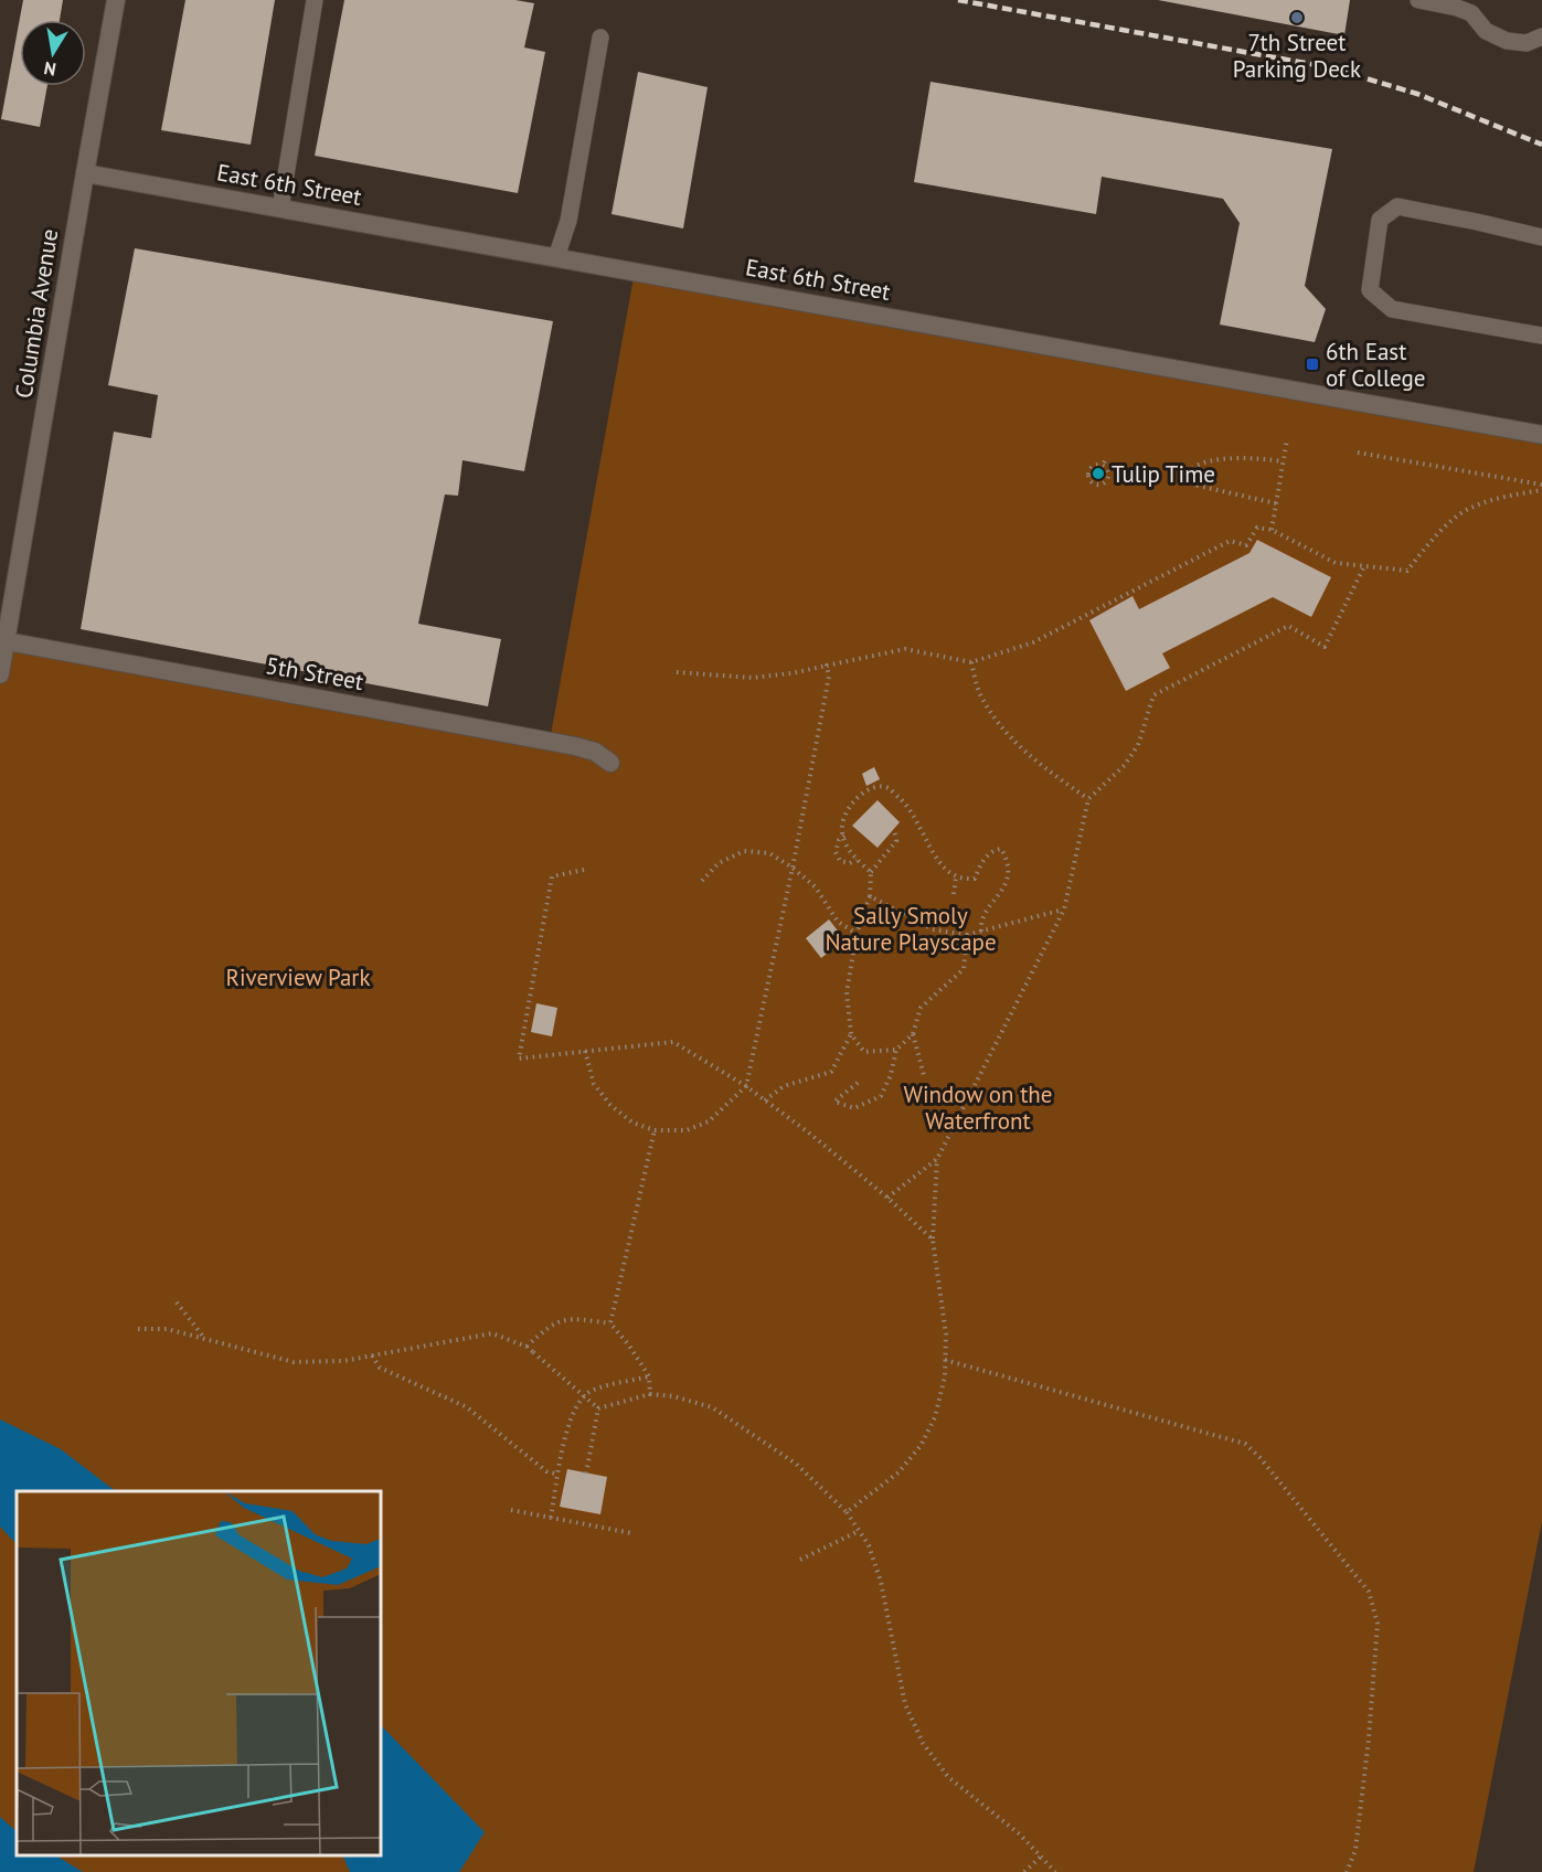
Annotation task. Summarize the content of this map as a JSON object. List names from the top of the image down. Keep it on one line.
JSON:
{"streets":{"street":["East 6th Street","Columbia Avenue","5th Street"]},"crossings":[["East 6th Street","Columbia Avenue"],["Columbia Avenue","5th Street"]],"parks":["Sally Smoly Nature Playscape","Riverview Park","Window on the Waterfront"],"places":{"other":["7th Street Parking Deck","Tulip Time"],"transit":["6th East of College"]},"north":"bottom"}
